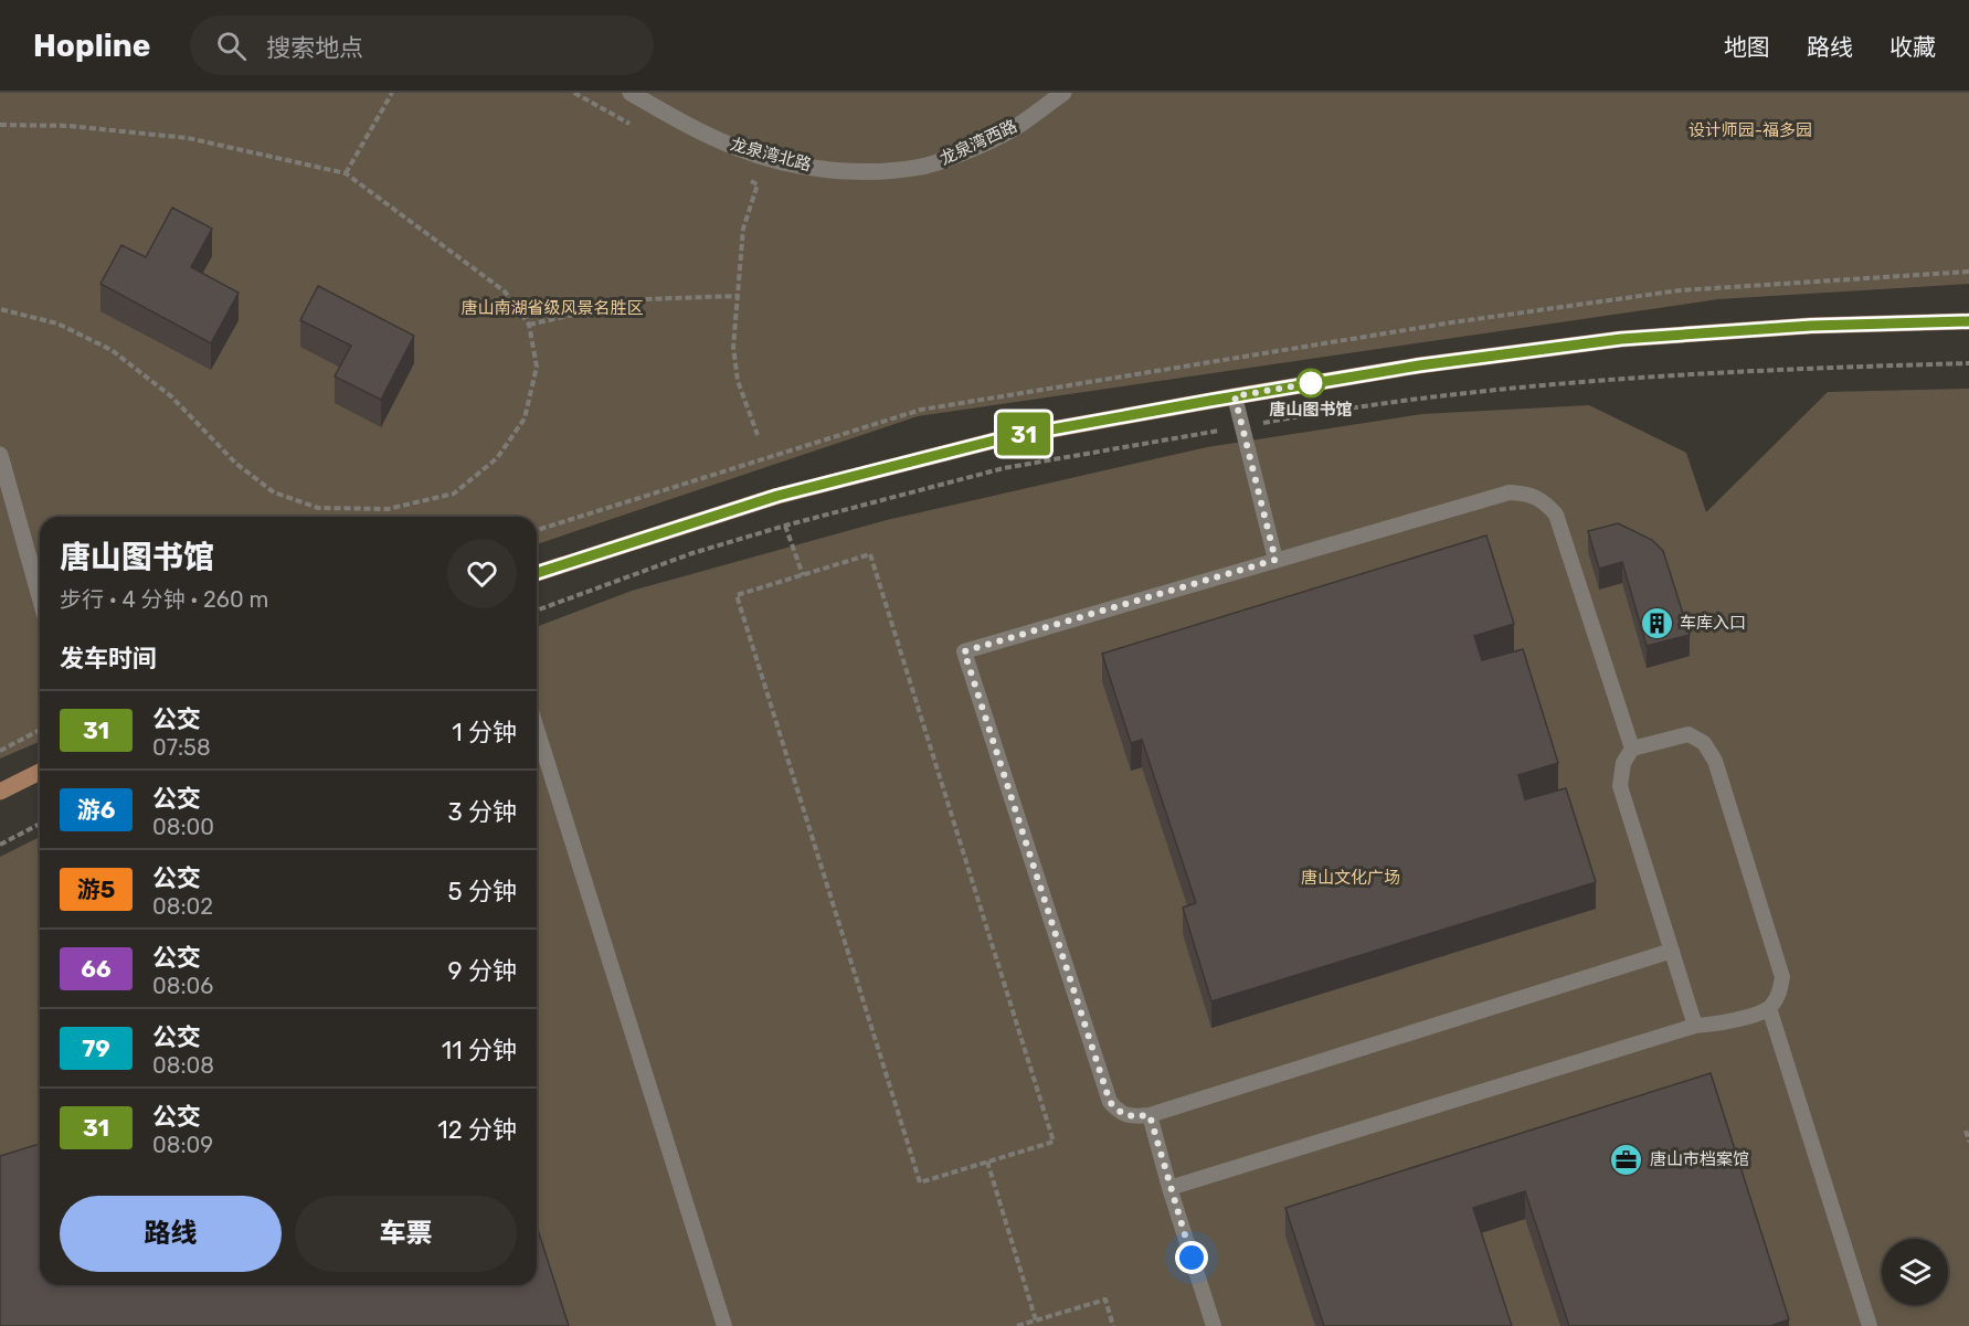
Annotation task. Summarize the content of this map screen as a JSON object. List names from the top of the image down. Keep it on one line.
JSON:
{"streets":{"street":["龙泉湾西路","龙泉湾北路"]},"crossings":[["龙泉湾西路","龙泉湾北路"]],"parks":["设计师园-福多园","唐山南湖省级风景名胜区","唐山文化广场"],"places":{"other":["唐山图书馆"],"building":["车库入口"],"office":["唐山市档案馆"]},"lines":["bus line 31"],"page":{"header":"Hopline","search":"搜索地点","nav":["地图","路线","收藏"],"on_map":"31","heading":[["唐山图书馆","步行 · 4 分钟 · 260 m"],"发车时间"],"list":[{"mark":"31","name":"公交","note":"07:58","value":"1 分钟"},{"mark":"游6","name":"公交","note":"08:00","value":"3 分钟"},{"mark":"游5","name":"公交","note":"08:02","value":"5 分钟"},{"mark":"66","name":"公交","note":"08:06","value":"9 分钟"},{"mark":"79","name":"公交","note":"08:08","value":"11 分钟"},{"mark":"31","name":"公交","note":"08:09","value":"12 分钟"}],"buttons":["路线","车票"]}}
